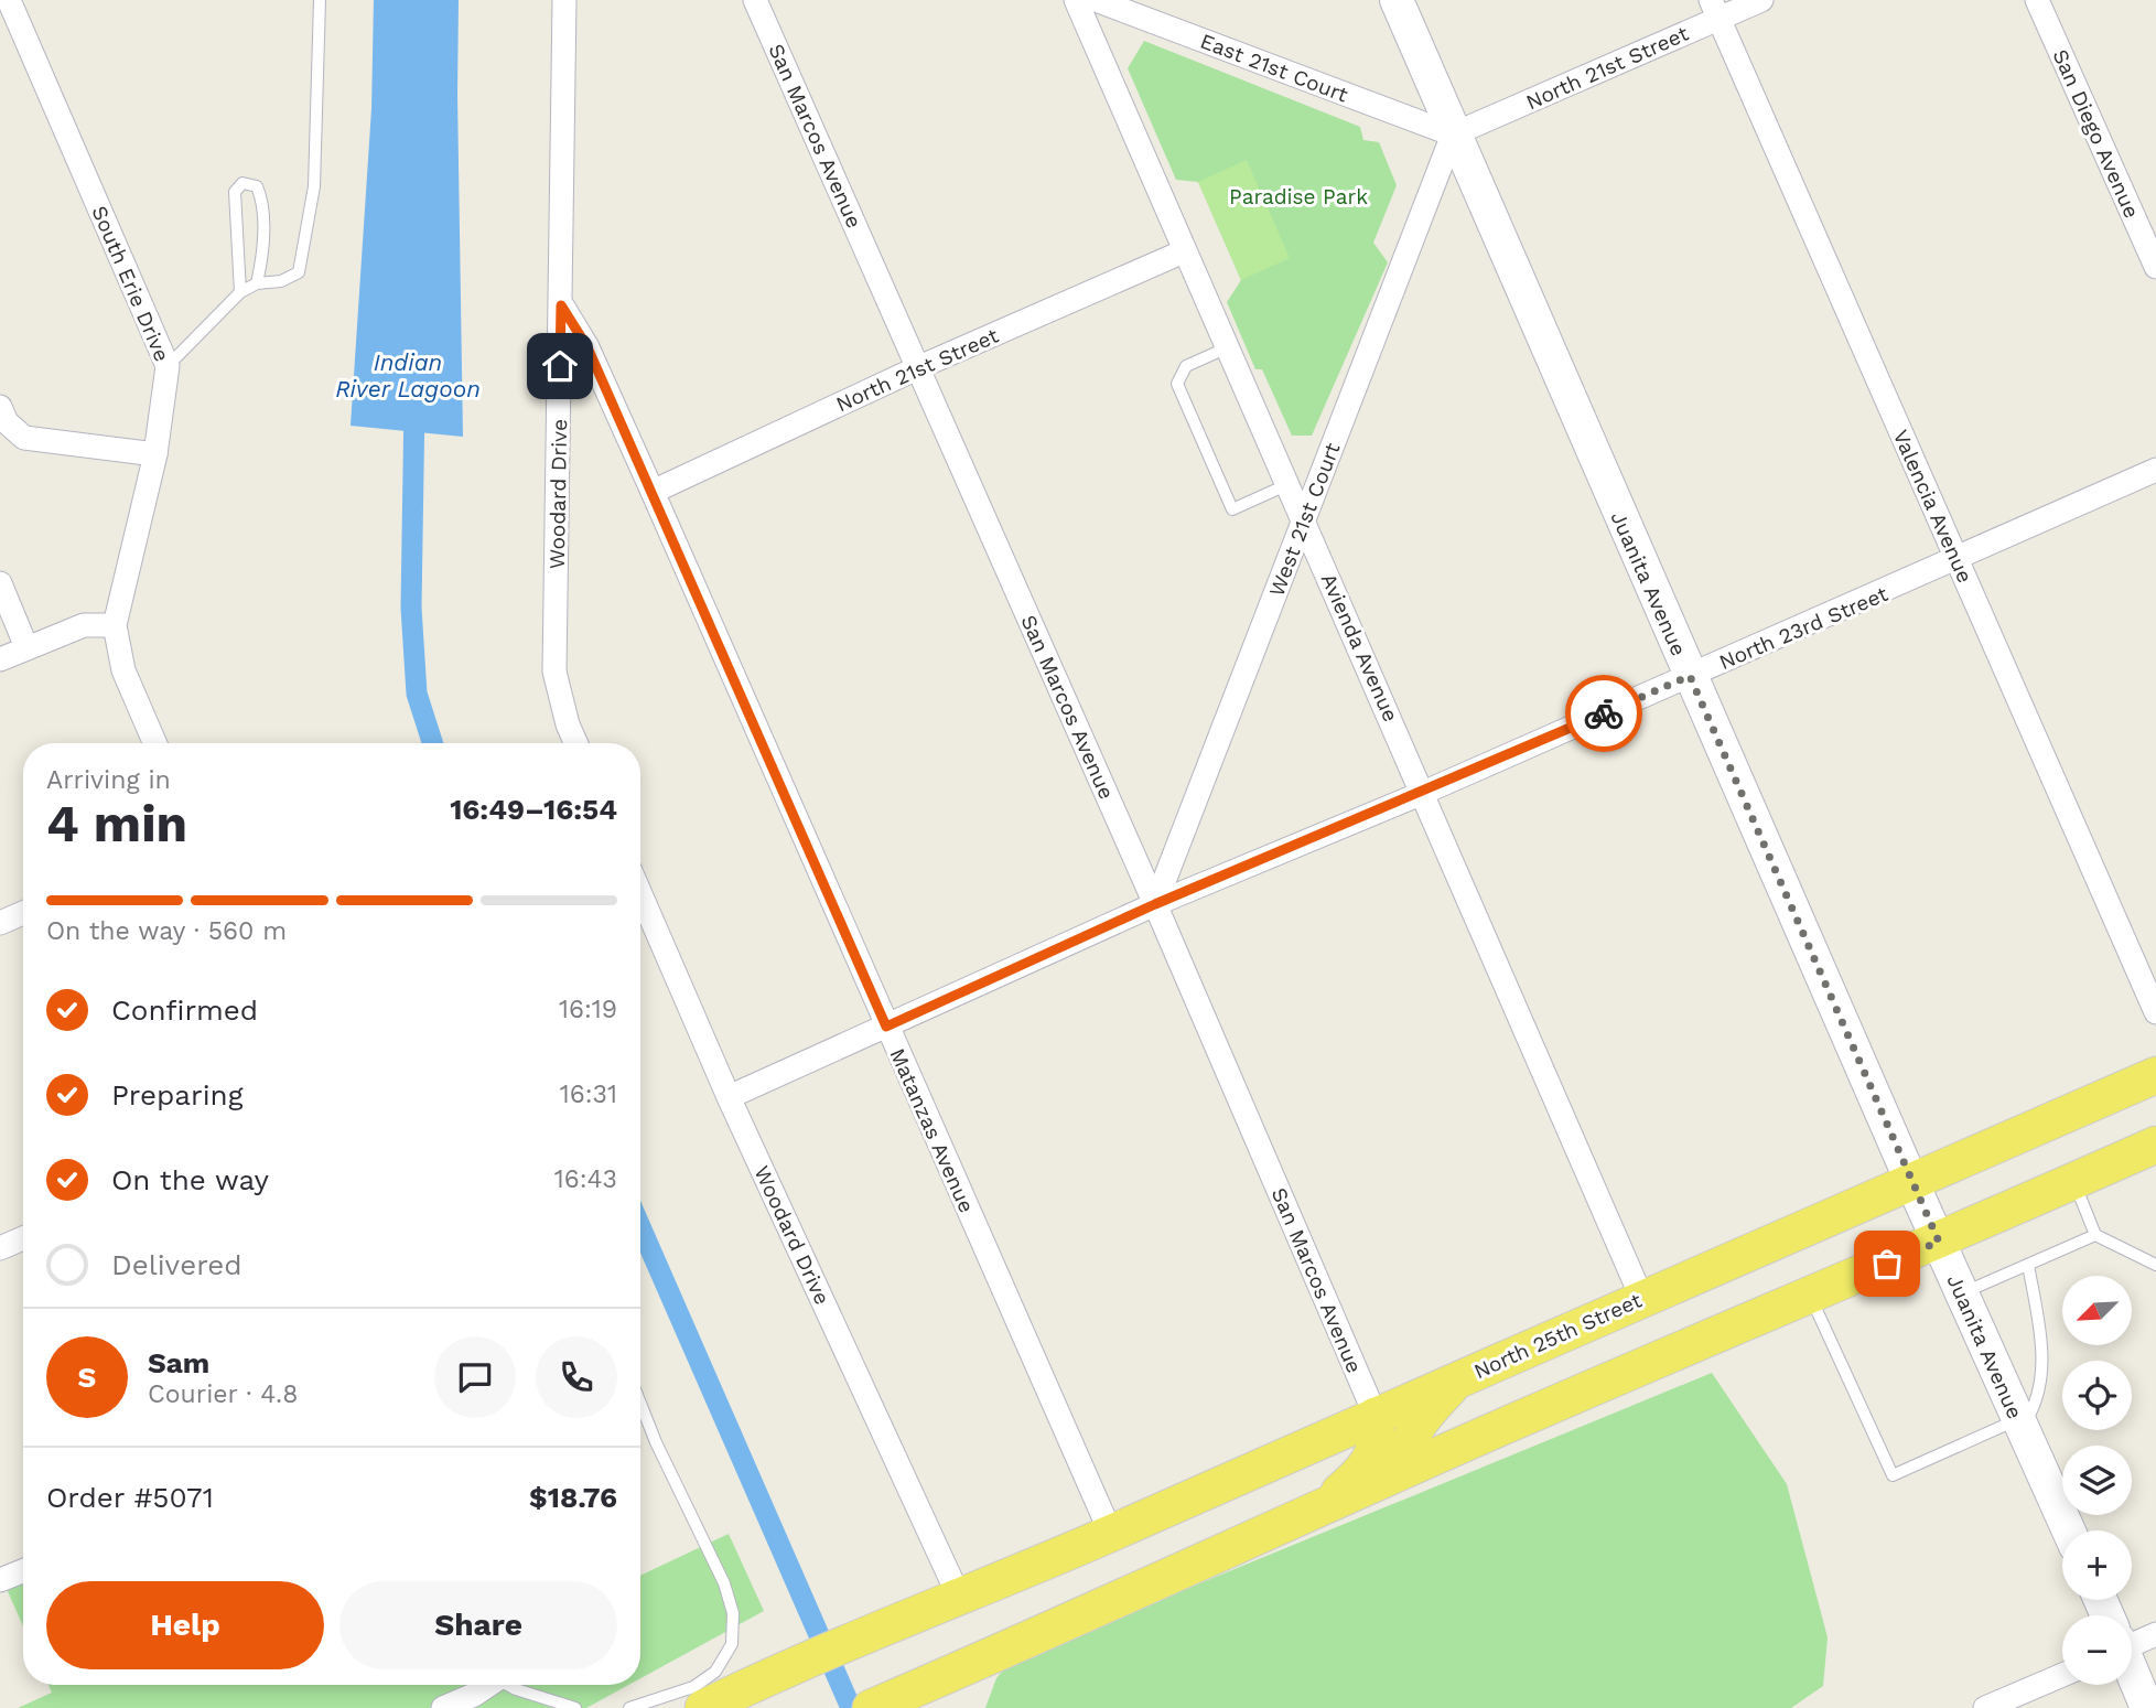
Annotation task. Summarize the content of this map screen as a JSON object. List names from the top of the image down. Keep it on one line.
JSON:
{"streets":{"main road":["North 25th Street"],"street":["East 21st Court","North 21st Street","San Diego Avenue","San Marcos Avenue","South Erie Drive","Woodard Drive","Valencia Avenue","West 21st Court","Juanita Avenue","North 23rd Street","Avienda Avenue","Matanzas Avenue"]},"crossings":[["East 21st Court","North 21st Street"],["East 21st Court","West 21st Court"],["East 21st Court","Juanita Avenue"],["North 21st Street","San Marcos Avenue"],["North 21st Street","Valencia Avenue"],["North 21st Street","West 21st Court"],["North 21st Street","Juanita Avenue"],["North 21st Street","Avienda Avenue"],["North 21st Street","Matanzas Avenue"],["San Marcos Avenue","West 21st Court"],["San Marcos Avenue","North 23rd Street"],["San Marcos Avenue","North 25th Street"],["Woodard Drive","North 23rd Street"],["Woodard Drive","Matanzas Avenue"],["Woodard Drive","North 25th Street"],["Valencia Avenue","North 23rd Street"],["West 21st Court","Juanita Avenue"],["West 21st Court","North 23rd Street"],["West 21st Court","Avienda Avenue"],["Juanita Avenue","North 23rd Street"],["Juanita Avenue","North 25th Street"],["North 23rd Street","Avienda Avenue"],["North 23rd Street","Matanzas Avenue"],["Avienda Avenue","North 25th Street"],["Matanzas Avenue","North 25th Street"]],"water":["Indian River Lagoon"],"parks":["Paradise Park"],"north":"bottom left","page":{"heading":["4 min","Arriving in","16:49–16:54"],"panel":["Sam","Courier · 4.8","Order #5071","$18.76"],"bar":"On the way · 560 m","list":[["Confirmed","16:19"],["Preparing","16:31"],["On the way","16:43"],"Delivered"],"map_buttons":["+","−"],"round":"S","buttons":["Help","Share"]}}
